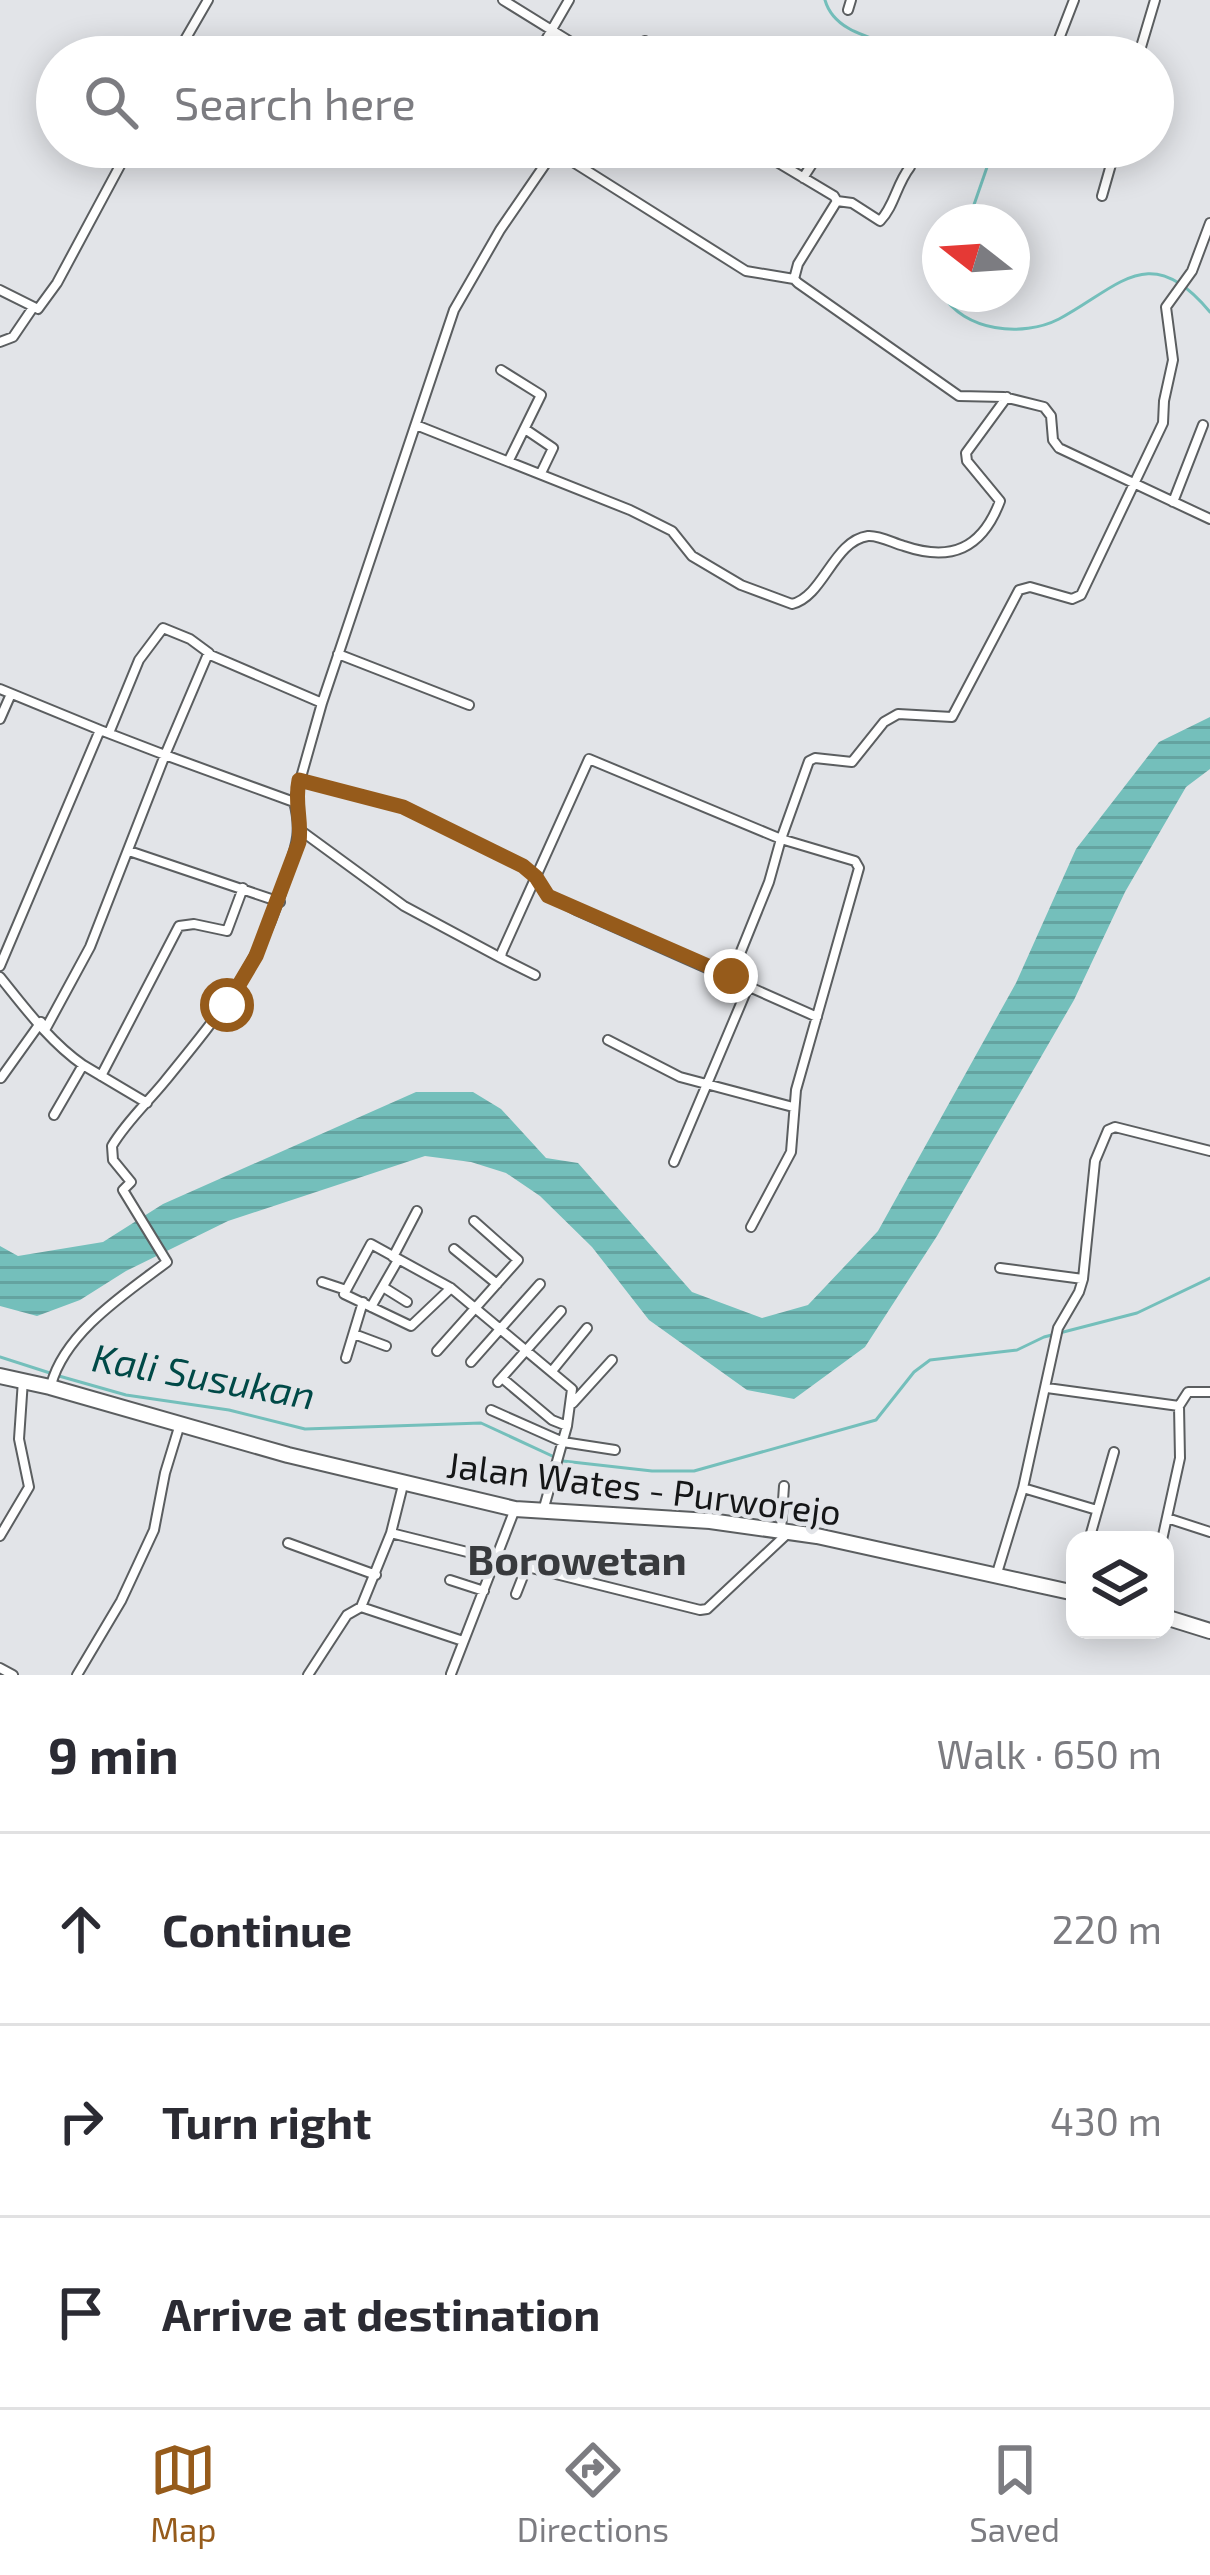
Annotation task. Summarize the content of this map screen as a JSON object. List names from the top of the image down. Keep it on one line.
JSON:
{"streets":{"highway":["Jalan Wates - Purworejo"]},"districts":["Borowetan"],"water":["Kali Susukan"],"north":"left","page":{"search":"Search here","heading":["9 min","Walk · 650 m"],"list":[["Continue","220 m"],["Turn right","430 m"],"Arrive at destination"],"nav":["Map","Directions","Saved"]}}
